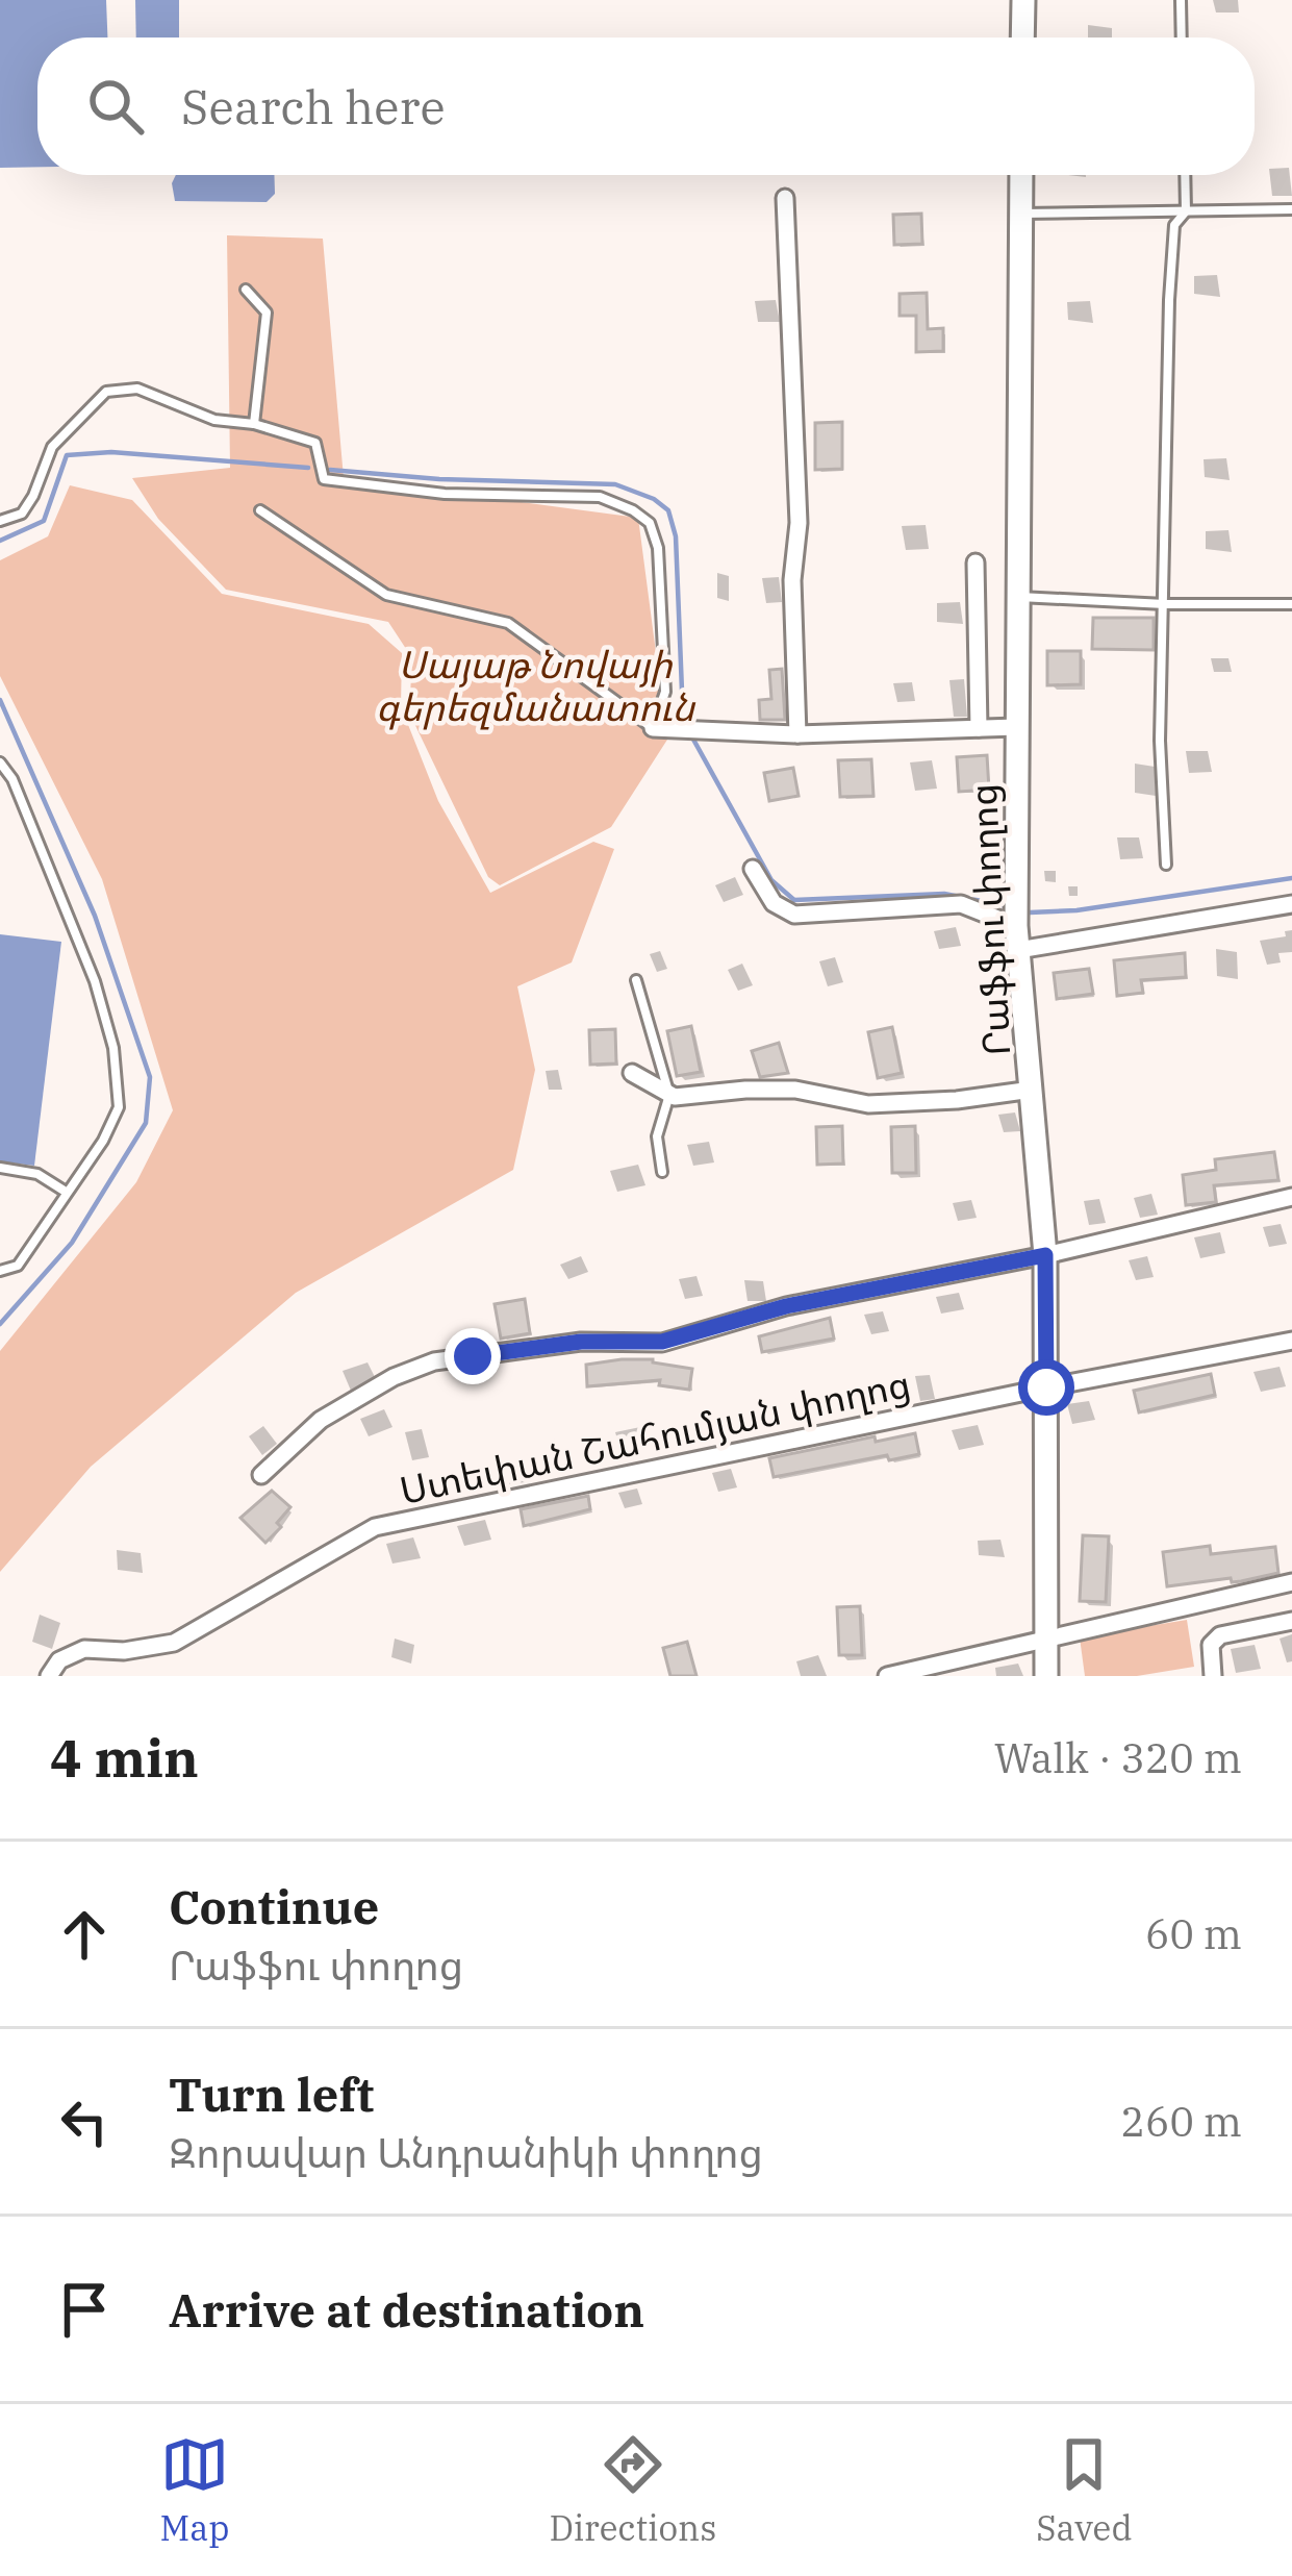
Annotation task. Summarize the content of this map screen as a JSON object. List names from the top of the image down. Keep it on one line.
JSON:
{"streets":{"main road":["Րաֆֆու փողոց"],"street":["Ստեփան Շահումյան փողոց"]},"crossings":[["Րաֆֆու փողոց","Ստեփան Շահումյան փողոց"]],"parks":["Սայաթ Նովայի գերեզմանատուն"],"page":{"search":"Search here","heading":["4 min","Walk · 320 m"],"list":[["Continue","Րաֆֆու փողոց","60 m"],["Turn left","Զորավար Անդրանիկի փողոց","260 m"],"Arrive at destination"],"nav":["Map","Directions","Saved"]}}
